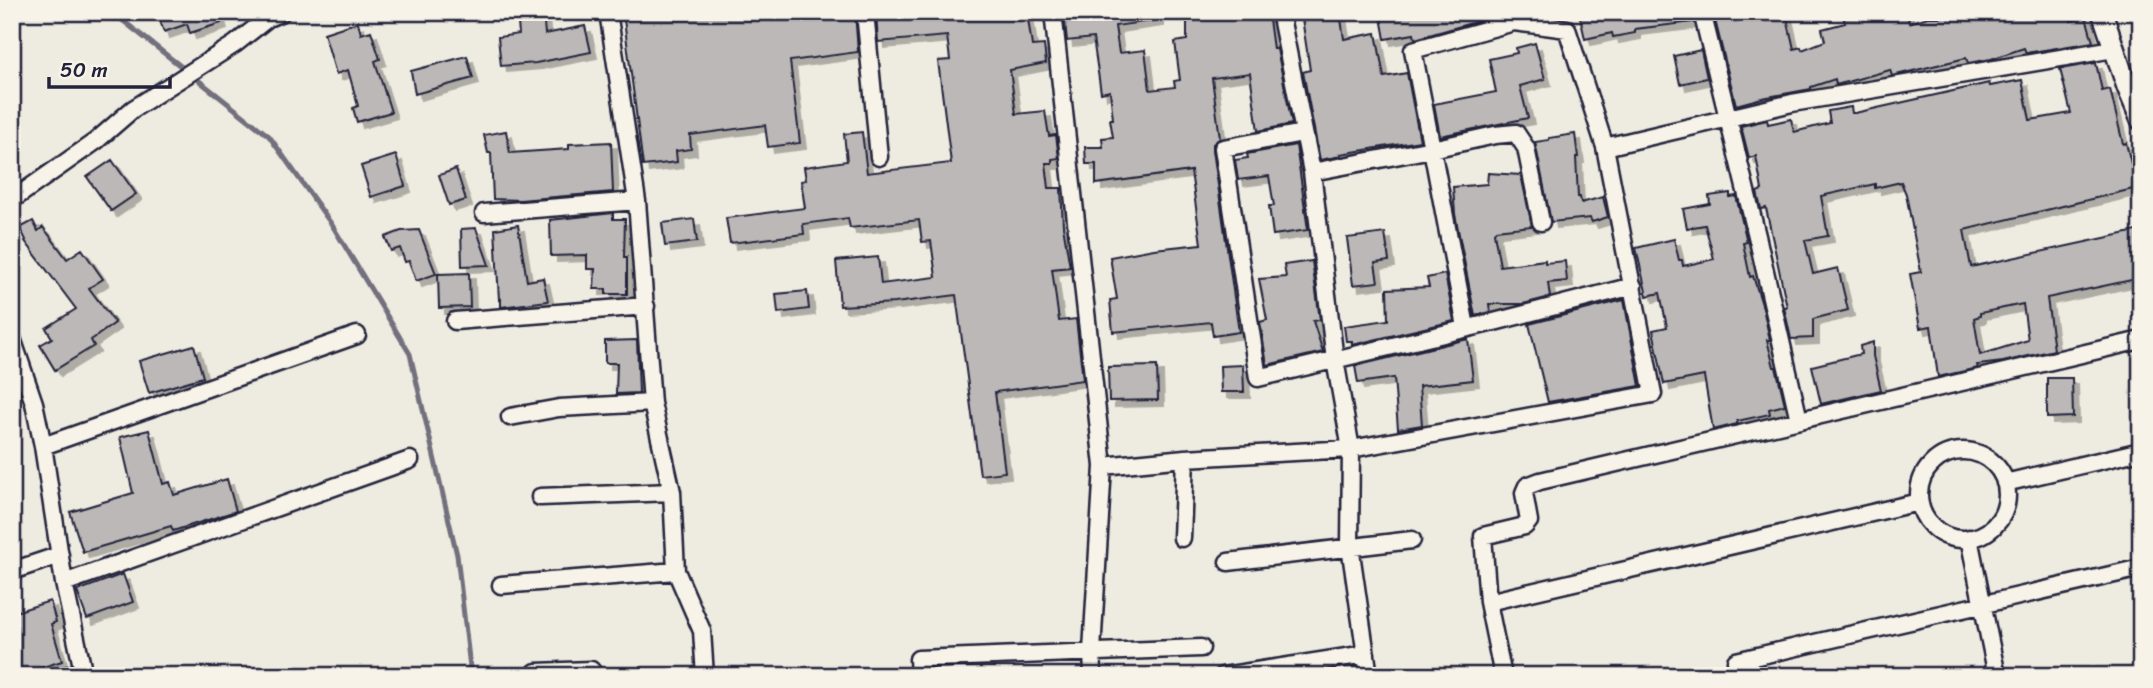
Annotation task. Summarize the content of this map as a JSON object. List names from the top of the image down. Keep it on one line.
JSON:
{"scale_bar":"50 m"}
